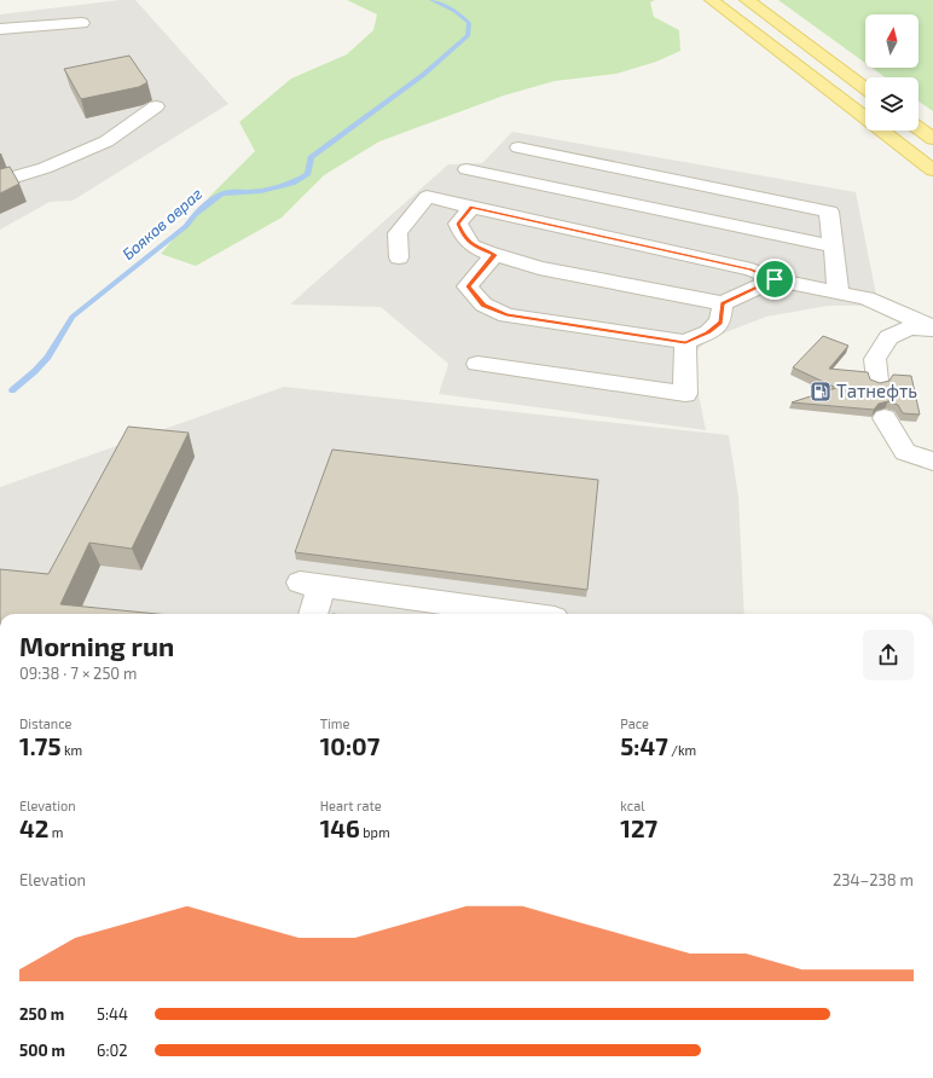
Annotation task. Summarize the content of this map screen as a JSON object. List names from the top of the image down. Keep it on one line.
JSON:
{"water":["Бояков овраг"],"places":{"fuel station":["Татнефть"]},"north":"top","page":{"heading":["Morning run","09:38 · 7 × 250 m"],"stats":[["Distance","1.75 km"],["Time","10:07"],["Pace","5:47 /km"],["Elevation","42 m"],["Heart rate","146 bpm"],["kcal","127"]],"chart":["Elevation","234–238 m"],"list":[{"name":"250 m","note":"5:44"},{"name":"500 m","note":"6:02"}]}}
